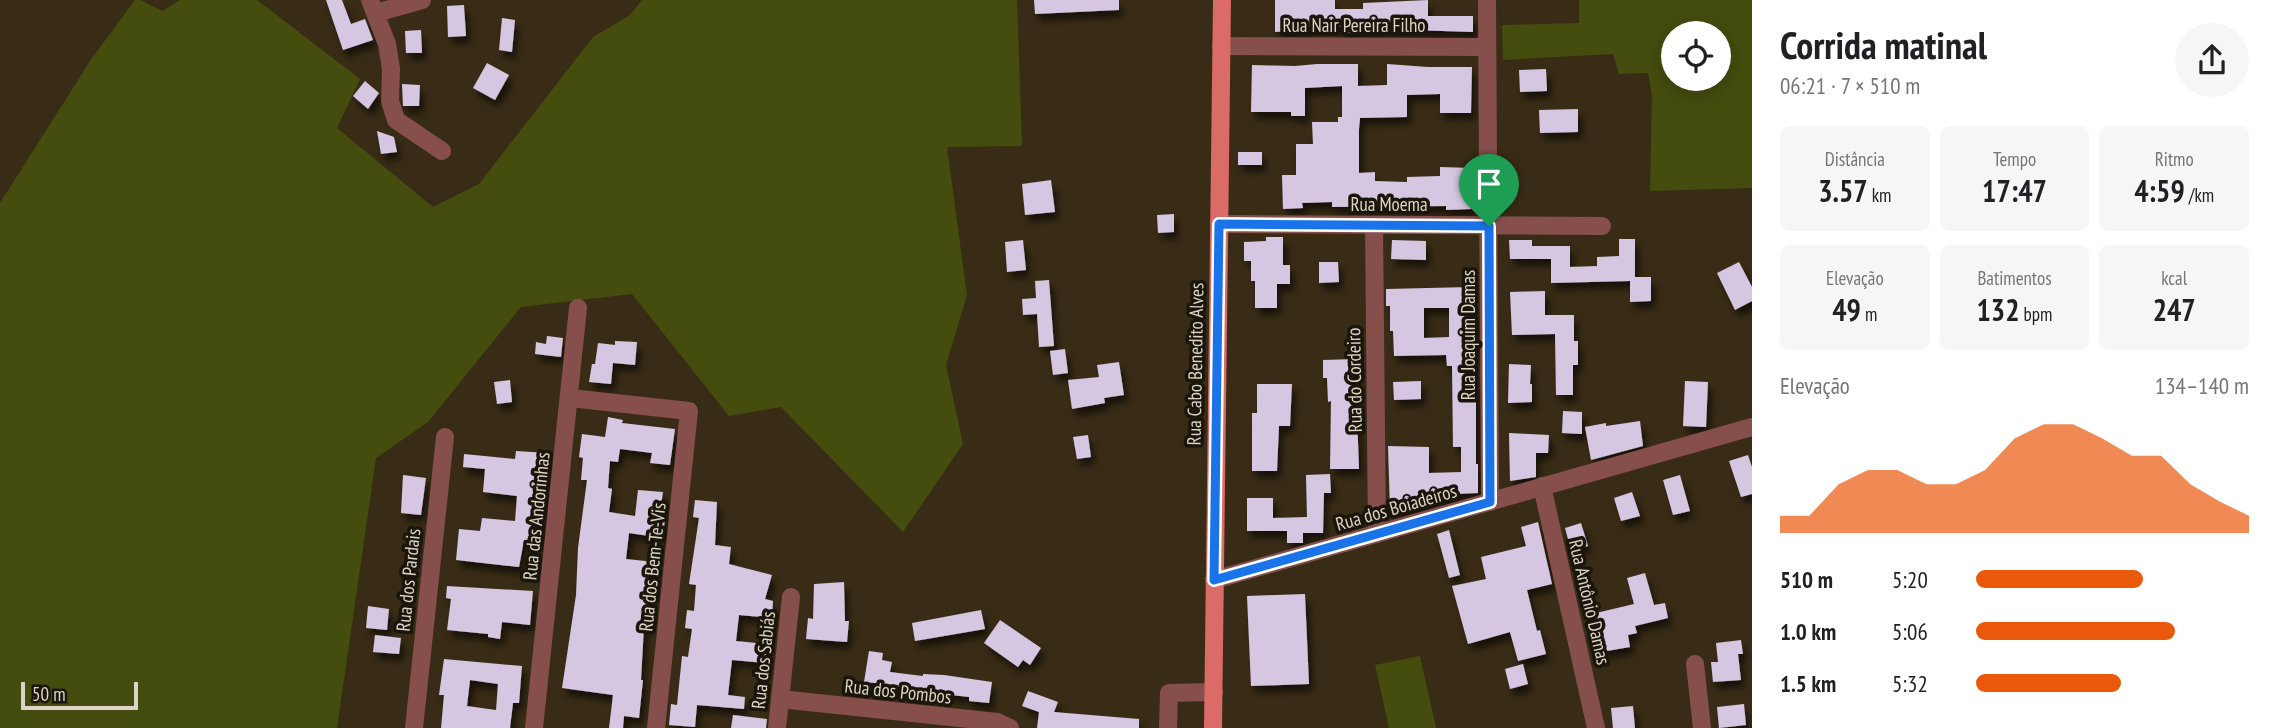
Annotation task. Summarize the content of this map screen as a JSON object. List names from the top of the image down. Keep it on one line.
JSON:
{"streets":{"main road":["Rua Cabo Benedito Alves"],"street":["Rua Nair Pereira Filho","Rua Moema","Rua Joaquim Damas","Rua do Cordeiro","Rua dos Boiadeiros","Rua das Andorinhas","Rua dos Bem-Te-Vis","Rua dos Pardais","Rua Antônio Damas","Rua dos Sabiás","Rua dos Pombos"]},"crossings":[["Rua Nair Pereira Filho","Rua Joaquim Damas"],["Rua Nair Pereira Filho","Rua Cabo Benedito Alves"],["Rua Moema","Rua Joaquim Damas"],["Rua Moema","Rua Cabo Benedito Alves"],["Rua Moema","Rua do Cordeiro"],["Rua Joaquim Damas","Rua dos Boiadeiros"],["Rua Cabo Benedito Alves","Rua dos Boiadeiros"],["Rua do Cordeiro","Rua dos Boiadeiros"],["Rua dos Boiadeiros","Rua Antônio Damas"],["Rua das Andorinhas","Rua dos Bem-Te-Vis"],["Rua dos Sabiás","Rua dos Pombos"]],"scale_bar":"50 m","page":{"heading":["Corrida matinal","06:21 · 7 × 510 m"],"stats":[["Distância","3.57 km"],["Tempo","17:47"],["Ritmo","4:59 /km"],["Elevação","49 m"],["Batimentos","132 bpm"],["kcal","247"]],"chart":["Elevação","134–140 m"],"list":[{"name":"510 m","note":"5:20"},{"name":"1.0 km","note":"5:06"},{"name":"1.5 km","note":"5:32"}],"scale":"50 m"}}
